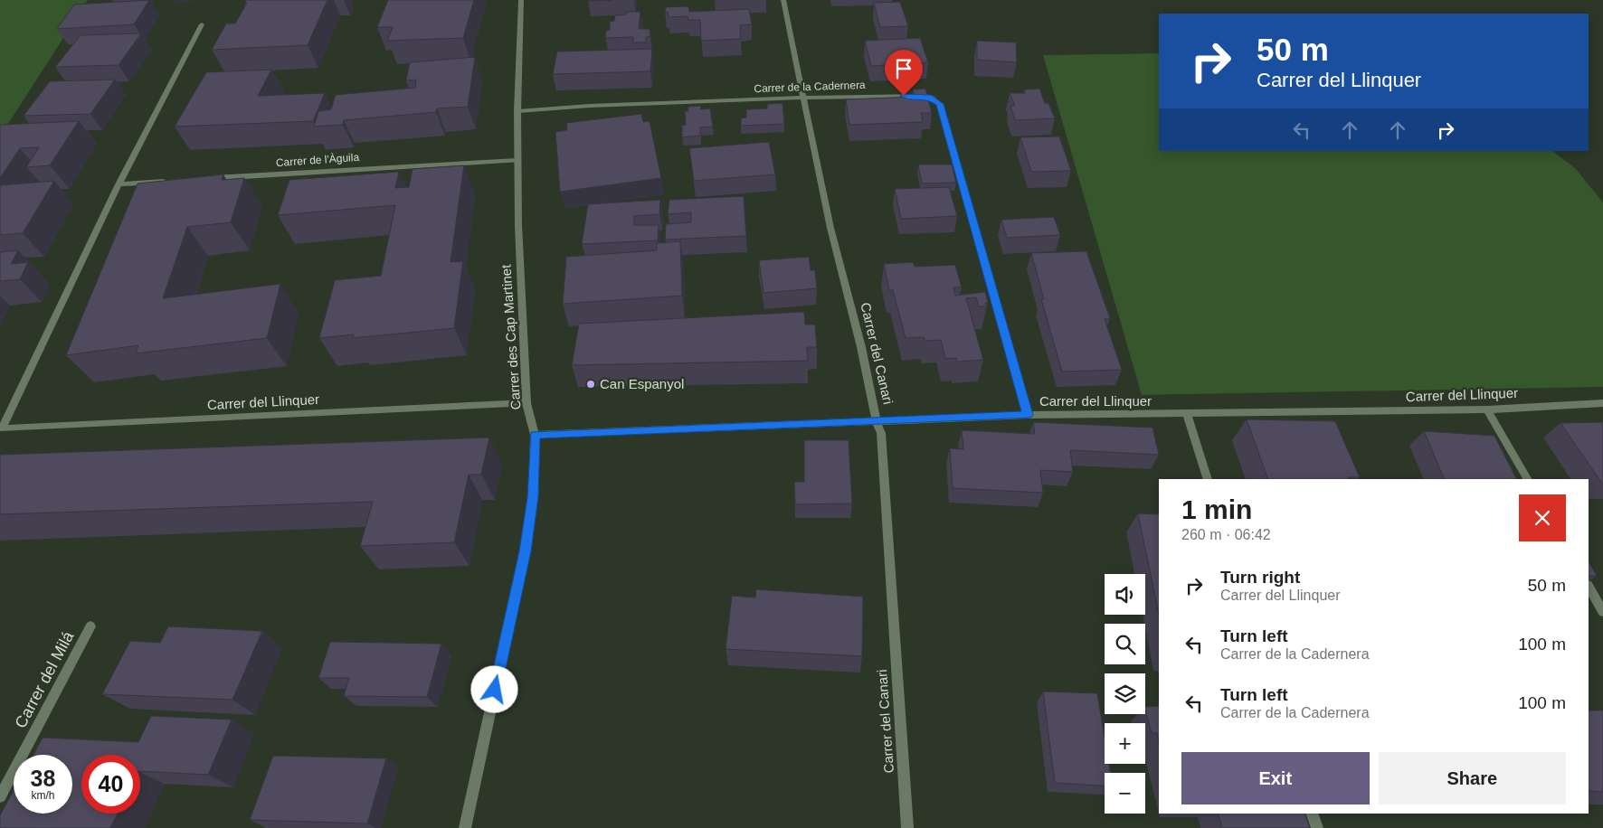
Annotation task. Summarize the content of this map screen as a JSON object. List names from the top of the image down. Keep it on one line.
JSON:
{"streets":{"street":["Carrer de la Cadernera","Carrer de l'Àguila","Carrer des Cap Martinet","Carrer del Canari","Carrer del Llinquer","Carrer del Milá"]},"crossings":[["Carrer de la Cadernera","Carrer des Cap Martinet"],["Carrer de la Cadernera","Carrer del Canari"],["Carrer de la Cadernera","Carrer del Llinquer"],["Carrer de l'Àguila","Carrer des Cap Martinet"],["Carrer des Cap Martinet","Carrer del Llinquer"],["Carrer del Canari","Carrer del Llinquer"]],"places":["Can Espanyol"],"page":{"turn":["50 m","Carrer del Llinquer"],"heading":["1 min","260 m · 06:42"],"list":[{"name":"Turn right","note":"Carrer del Llinquer","value":"50 m"},{"name":"Turn left","note":"Carrer de la Cadernera","value":"100 m"},{"name":"Turn left","note":"Carrer de la Cadernera","value":"100 m"}],"map_buttons":["+","−"],"buttons":["Exit","Share"],"speed":"38 km/h","limit":"40"}}
